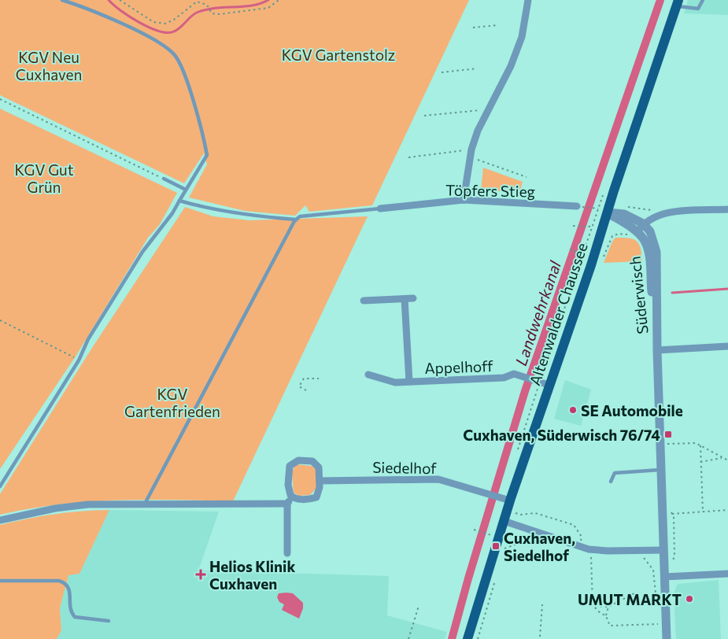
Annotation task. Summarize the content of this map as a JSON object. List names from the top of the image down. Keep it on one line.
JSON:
{"streets":{"main road":["Altenwalder Chaussee"],"street":["Töpfers Stieg","Süderwisch","Appelhoff","Siedelhof"]},"crossings":[["Süderwisch","Altenwalder Chaussee"],["Altenwalder Chaussee","Appelhoff"],["Altenwalder Chaussee","Siedelhof"]],"water":["Landwehrkanal"],"parks":["KGV Gartenstolz","KGV Neu Cuxhaven","KGV Gut Grün","KGV Gartenfrieden"],"places":{"other":["SE Automobile","UMUT MARKT"],"transit":["Cuxhaven, Süderwisch 76/74","Cuxhaven, Siedelhof"],"health":["Helios Klinik Cuxhaven"]}}
